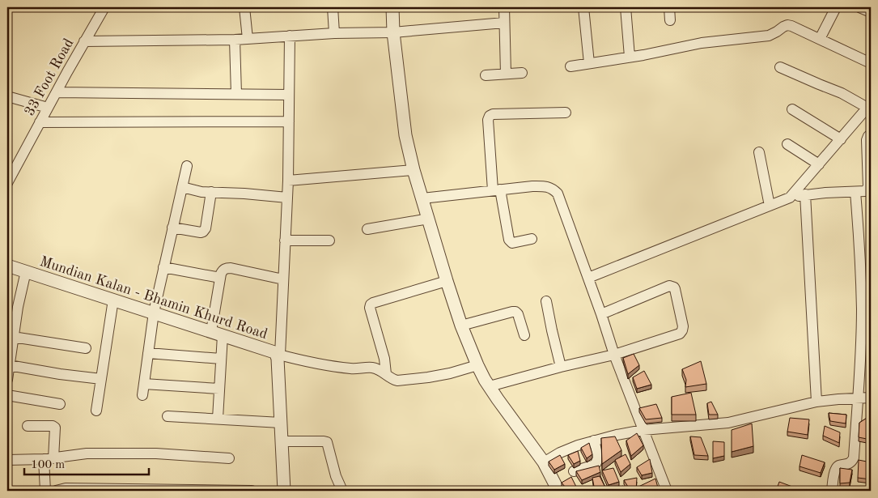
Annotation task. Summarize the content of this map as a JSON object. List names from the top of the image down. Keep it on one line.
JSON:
{"streets":{"street":["33 Foot Road","Mundian Kalan - Bhamin Khurd Road"]},"scale_bar":"100 m"}
